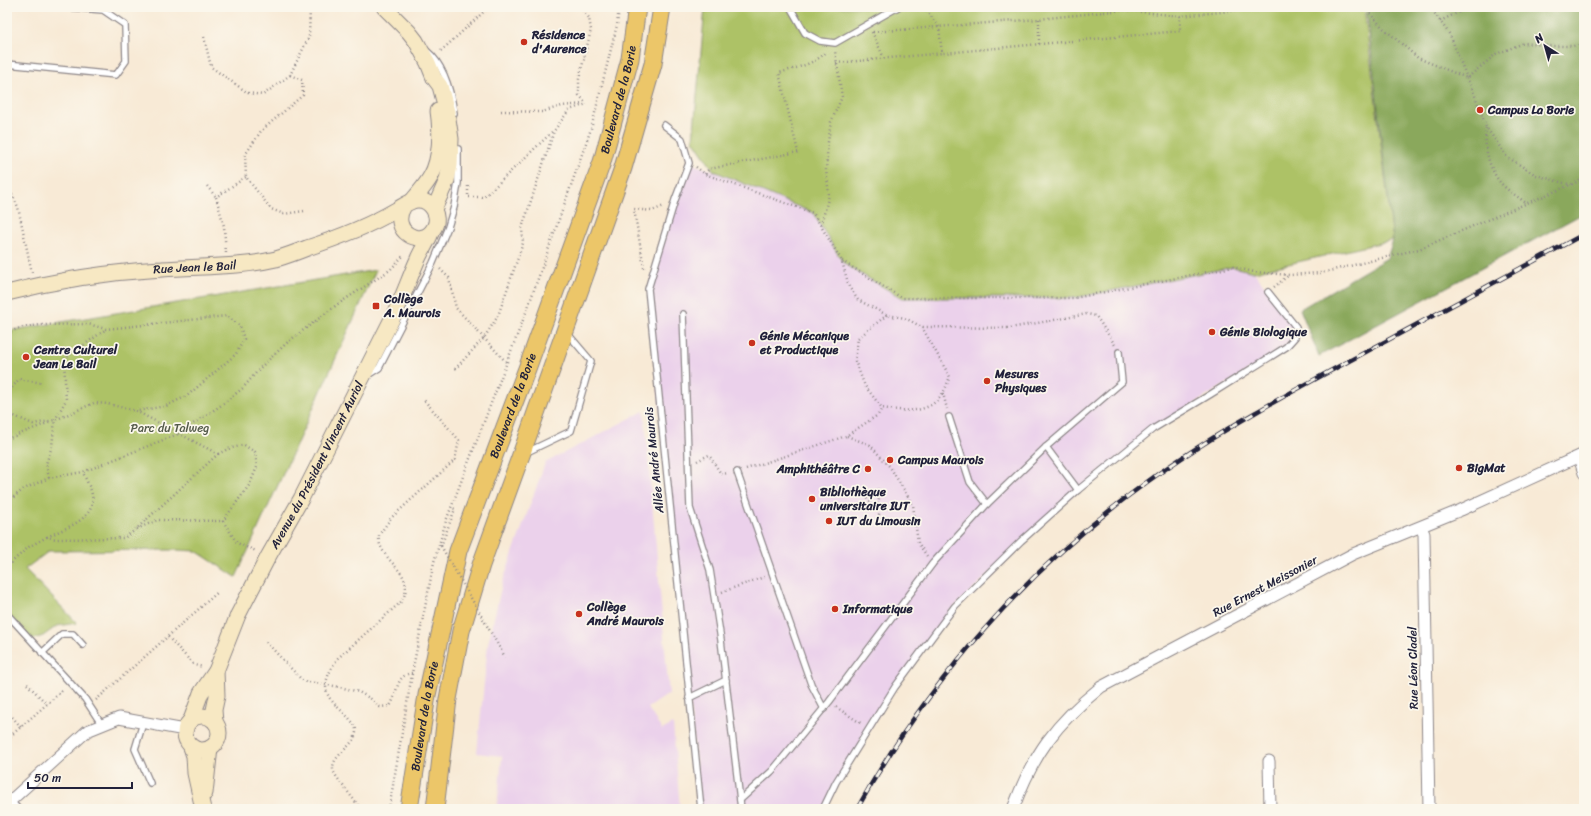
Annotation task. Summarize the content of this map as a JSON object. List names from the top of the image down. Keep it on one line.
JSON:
{"streets":{"main road":["Boulevard de la Borie"],"street":["Rue Jean le Bail","Avenue du Président Vincent Auriol","Rue Ernest Meissonier","Rue Léon Cladel"],"lane":["Allée André Maurois"]},"crossings":[["Rue Jean le Bail","Avenue du Président Vincent Auriol"],["Rue Ernest Meissonier","Rue Léon Cladel"]],"parks":["Parc du Talweg"],"places":{"other":["Résidence d'Aurence","Campus La Borie","Génie Biologique","Génie Mécanique et Productique","Centre Culturel Jean Le Bail","Mesures Physiques","Campus Maurois","BigMat","Amphithéâtre C","Bibliothèque universitaire IUT","IUT du Limousin","Informatique","Collège André Maurois"],"transit":["Collège A. Maurois"]},"scale_bar":"50 m","north":"top left"}
